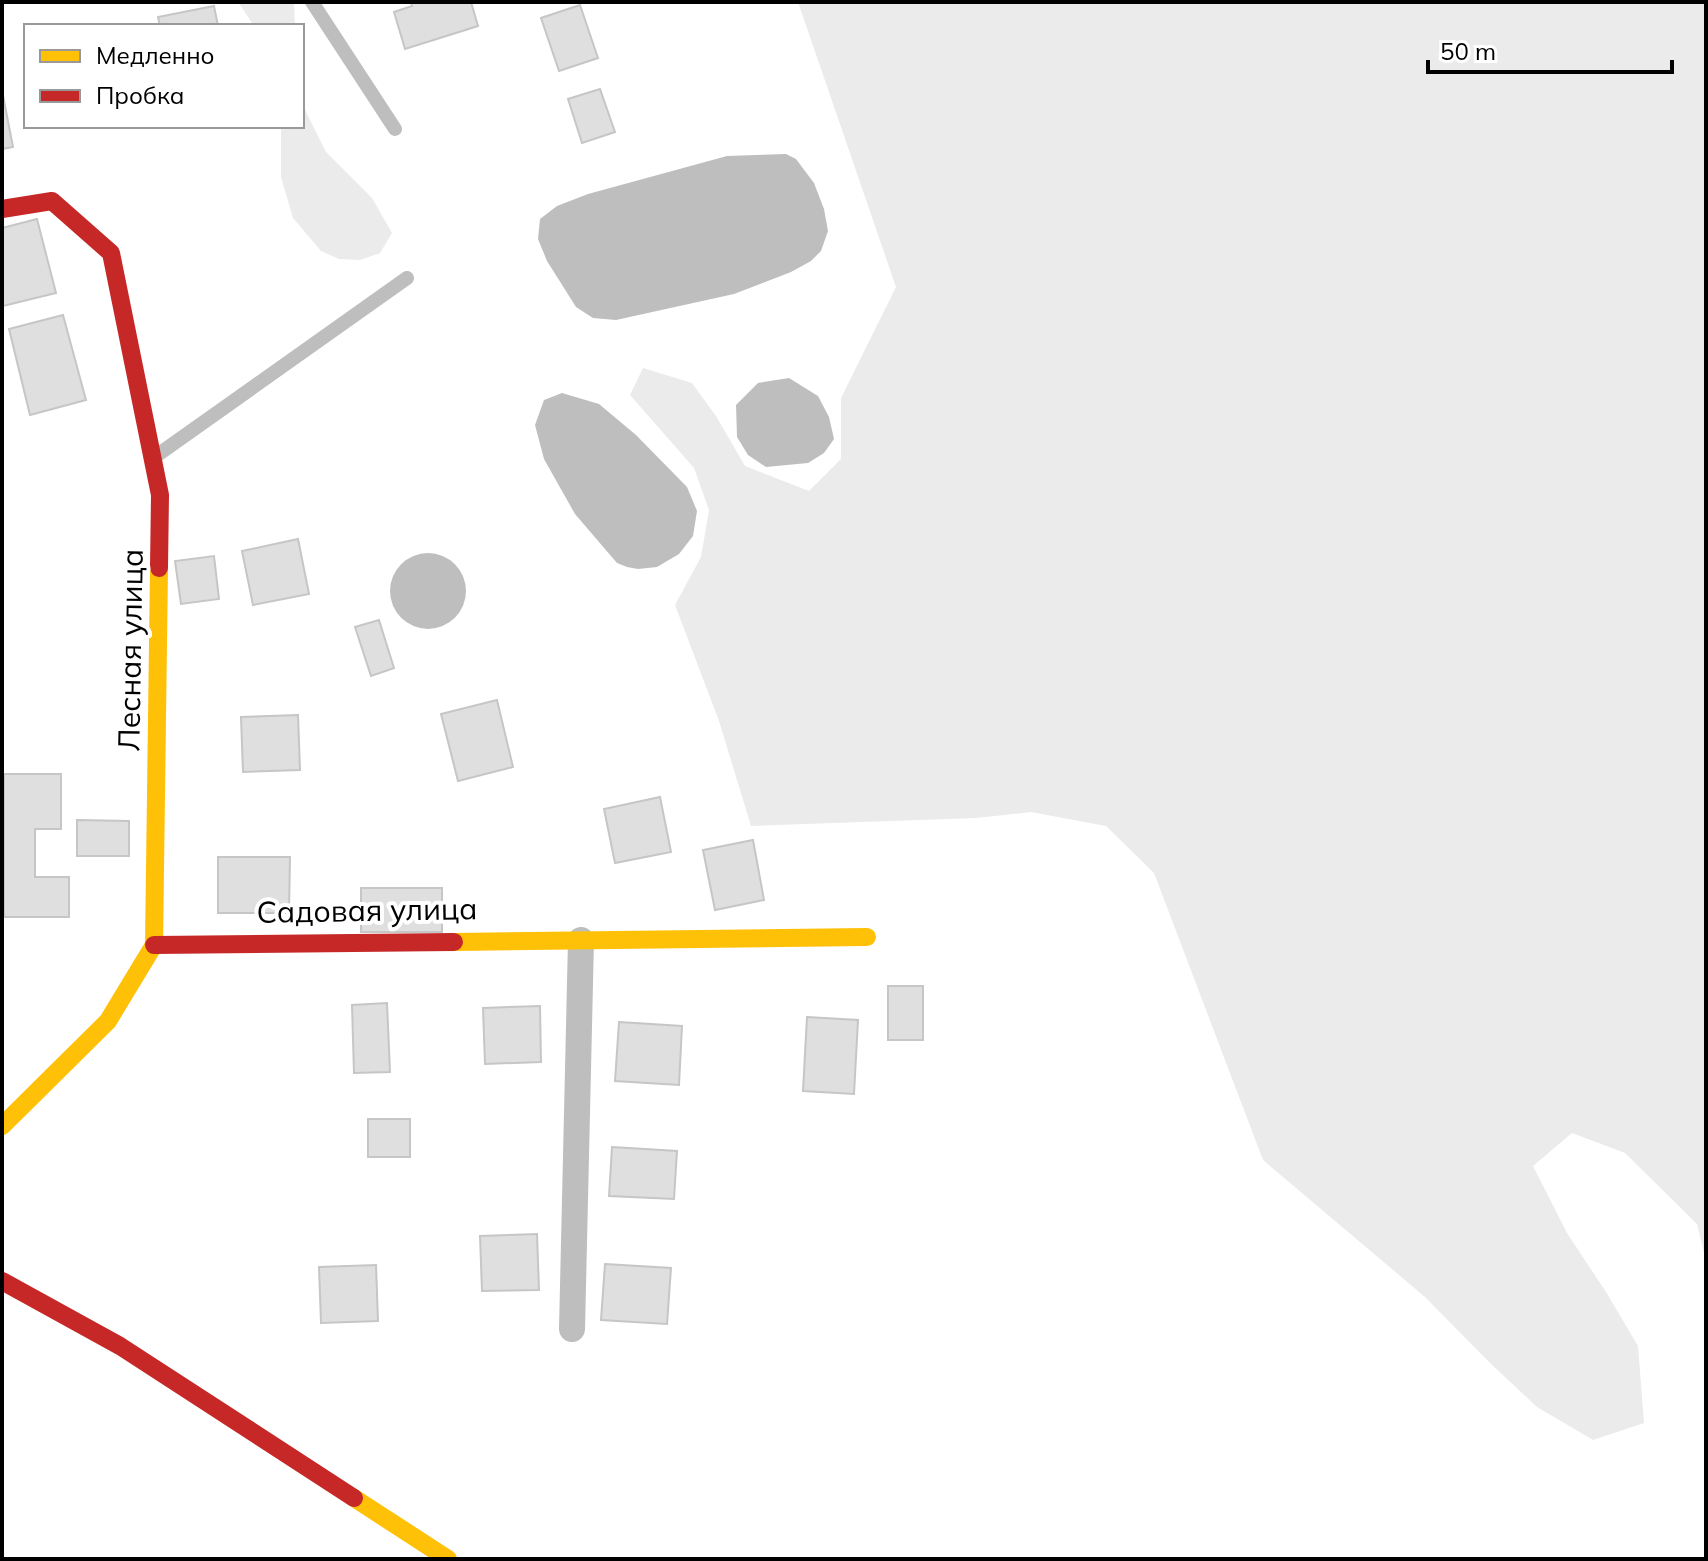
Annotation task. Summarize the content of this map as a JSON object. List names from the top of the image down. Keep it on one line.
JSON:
{"streets":{"street":["Лесная улица","Садовая улица"]},"crossings":[["Лесная улица","Садовая улица"]],"legend":["Медленно","Пробка"],"scale_bar":"50 m"}
